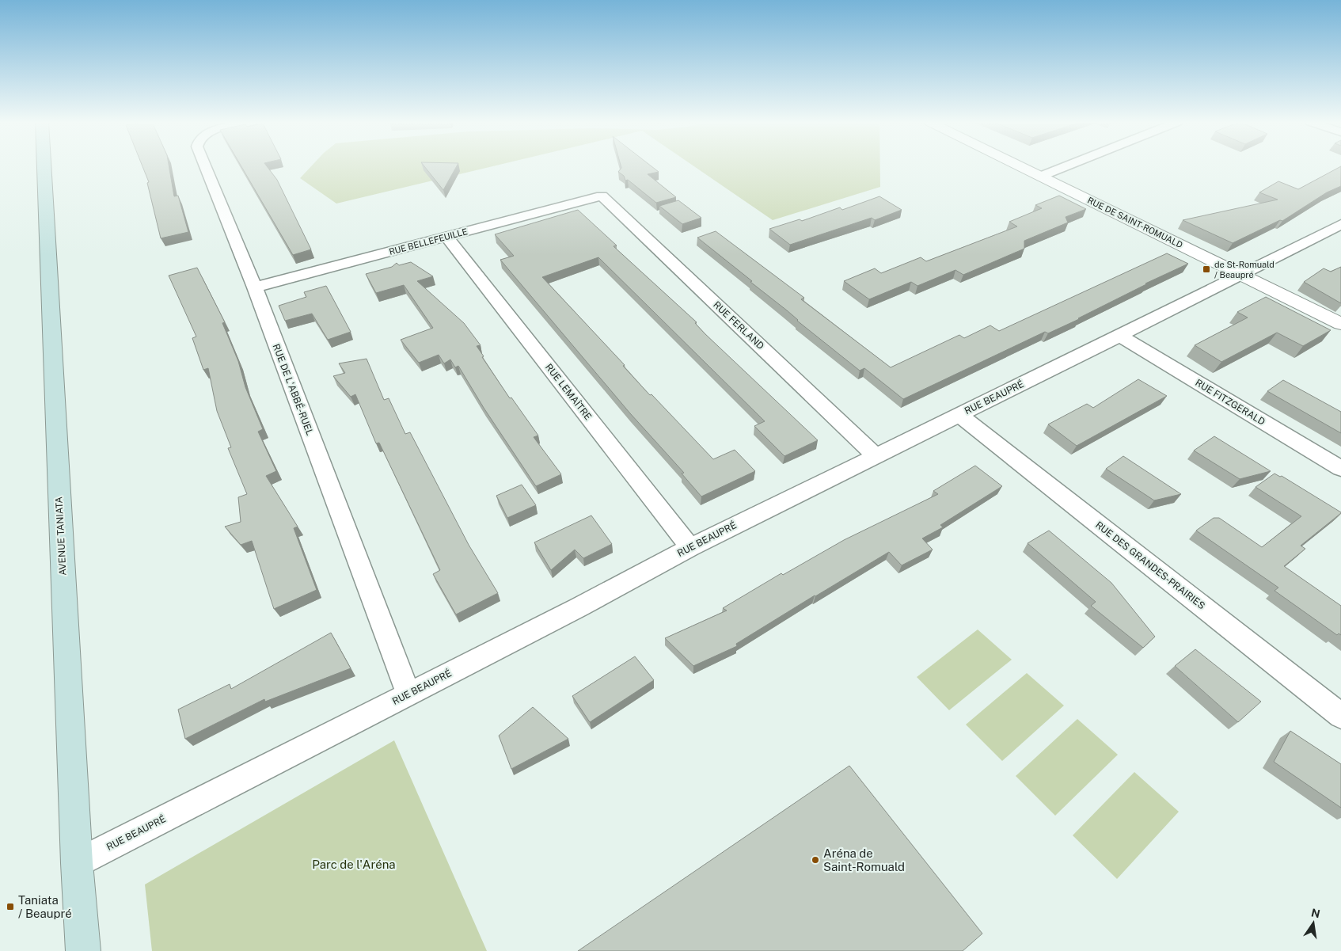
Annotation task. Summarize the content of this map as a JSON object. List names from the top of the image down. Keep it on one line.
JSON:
{"streets":{"main road":["AVENUE TANIATA"],"street":["RUE DE SAINT-ROMUALD","RUE BELLEFEUILLE","RUE FERLAND","RUE DE L'ABBÉ-RUEL","RUE LEMAÎTRE","RUE BEAUPRÉ","RUE FITZGERALD","RUE DES GRANDES-PRAIRIES"]},"crossings":[["RUE DE SAINT-ROMUALD","RUE BEAUPRÉ"],["RUE BELLEFEUILLE","RUE FERLAND"],["RUE BELLEFEUILLE","RUE DE L'ABBÉ-RUEL"],["RUE BELLEFEUILLE","RUE LEMAÎTRE"],["RUE FERLAND","RUE BEAUPRÉ"],["RUE DE L'ABBÉ-RUEL","RUE BEAUPRÉ"],["RUE LEMAÎTRE","RUE BEAUPRÉ"],["RUE BEAUPRÉ","RUE FITZGERALD"],["RUE BEAUPRÉ","AVENUE TANIATA"],["RUE BEAUPRÉ","RUE DES GRANDES-PRAIRIES"]],"parks":["Parc de l'Aréna"],"places":{"transit":["de St-Romuald / Beaupré","Taniata / Beaupré"],"other":["Aréna de Saint-Romuald"]},"north":"top"}
